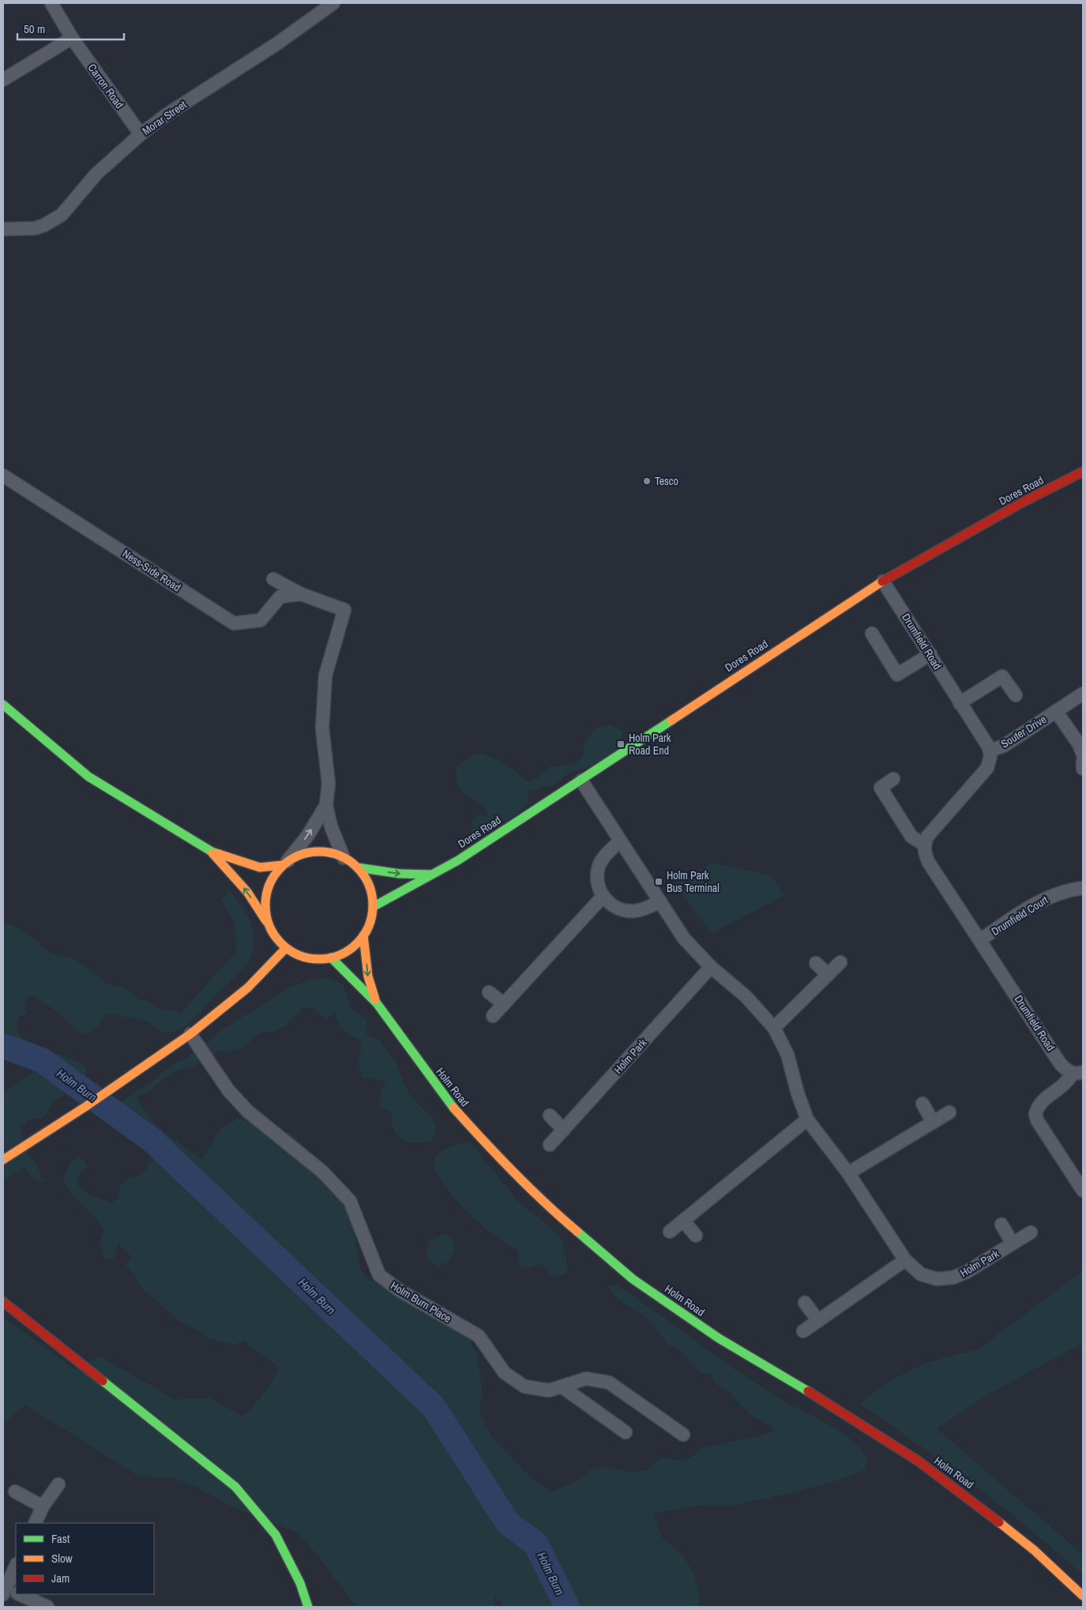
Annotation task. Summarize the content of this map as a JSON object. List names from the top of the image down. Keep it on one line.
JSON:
{"streets":{"main road":["Dores Road","Holm Road"],"street":["Carron Road","Morar Street","Ness-Side Road","Drumfield Road","Souter Drive","Drumfield Court","Holm Park","Holm Burn Place"]},"crossings":[["Carron Road","Morar Street"],["Dores Road","Ness-Side Road"],["Dores Road","Drumfield Road"],["Dores Road","Holm Park"],["Dores Road","Holm Road"],["Ness-Side Road","Holm Road"],["Drumfield Road","Souter Drive"],["Drumfield Road","Drumfield Court"]],"water":["Holm Burn"],"places":{"other":["Tesco"],"transit":["Holm Park Road End","Holm Park Bus Terminal"]},"legend":["Fast","Slow","Jam"],"scale_bar":"50 m"}
